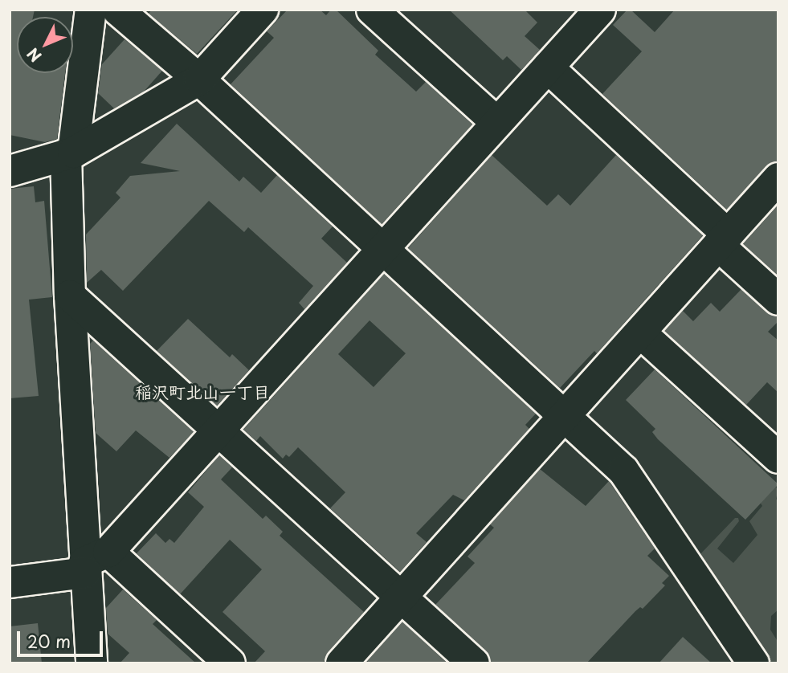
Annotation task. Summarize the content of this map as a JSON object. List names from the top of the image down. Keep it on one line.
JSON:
{"districts":["稲沢町北山一丁目"],"scale_bar":"20 m","north":"bottom left"}
